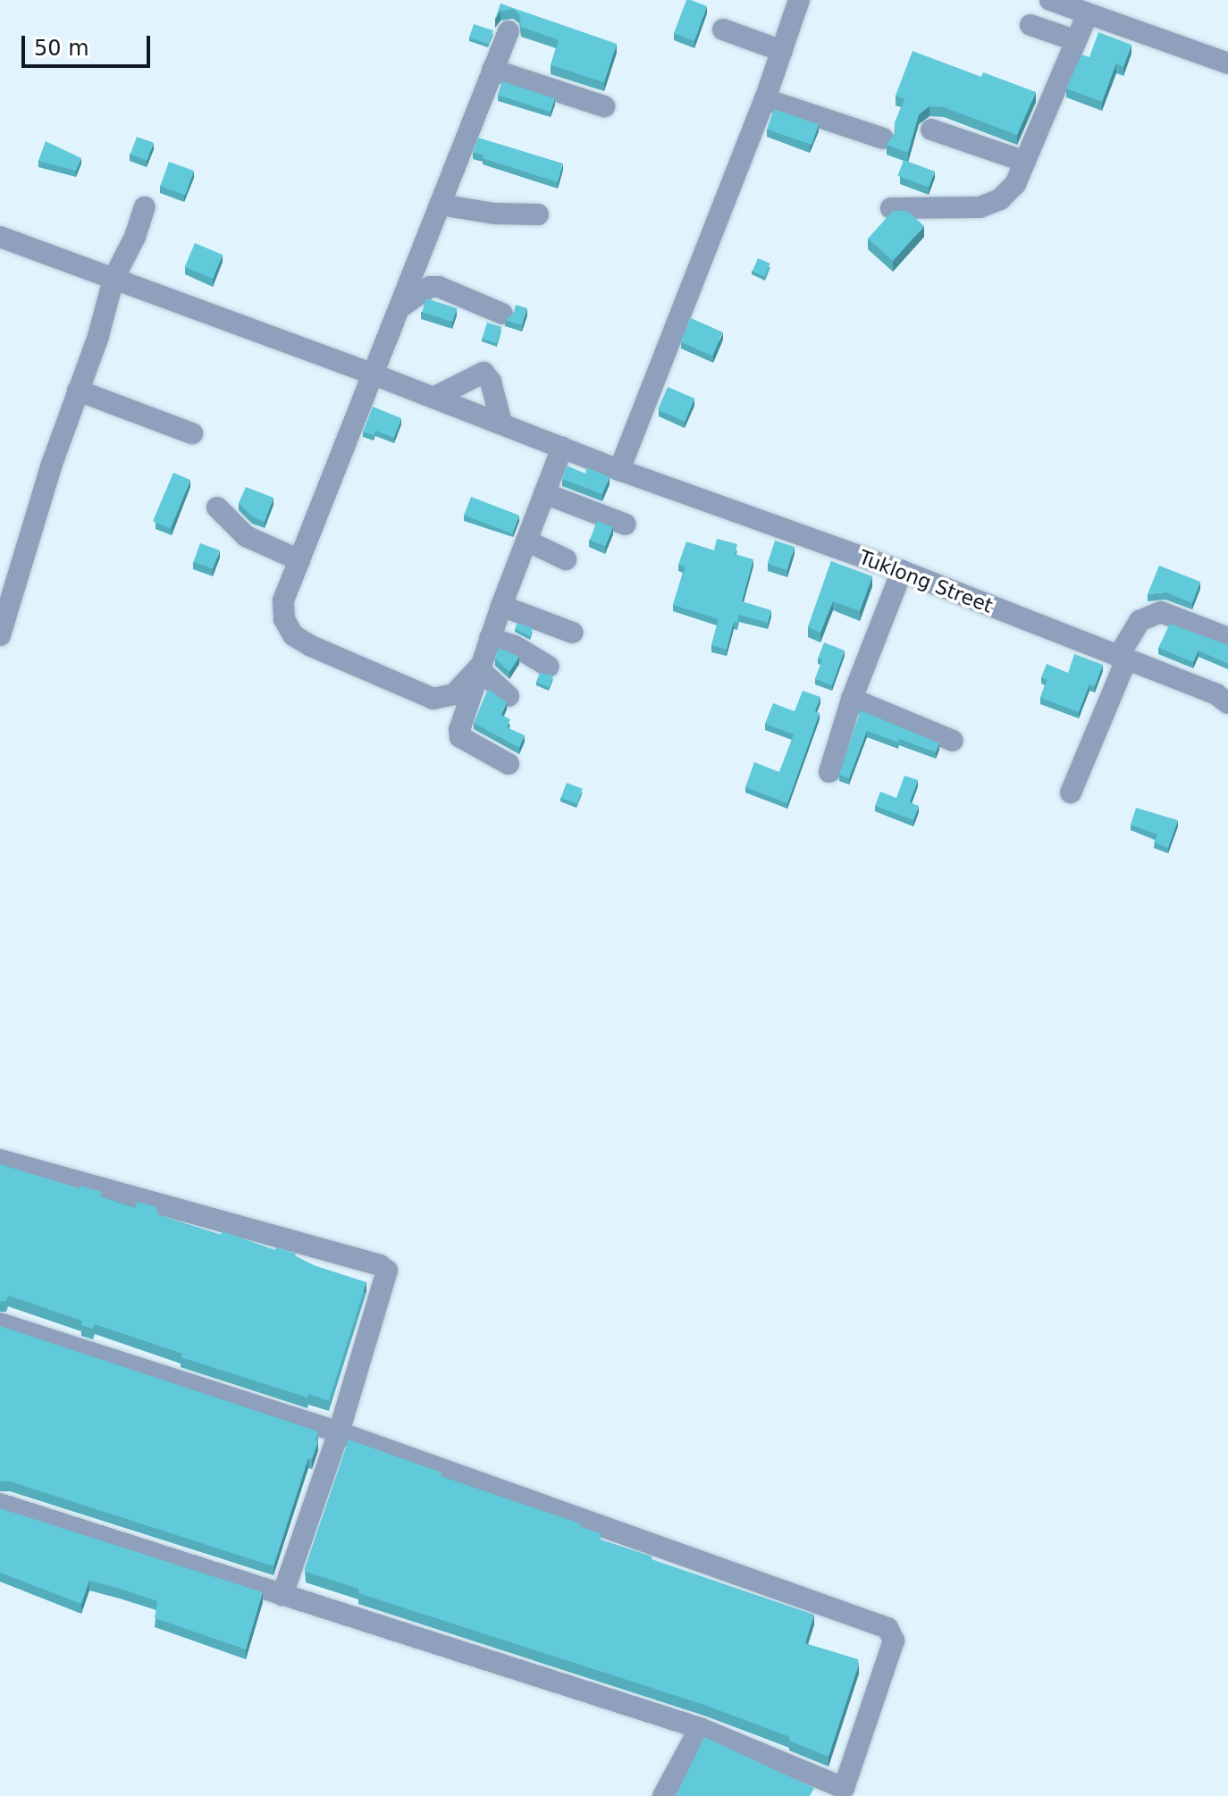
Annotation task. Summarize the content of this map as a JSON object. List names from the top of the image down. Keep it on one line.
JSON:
{"streets":{"street":["Tuklong Street"]},"scale_bar":"50 m"}
